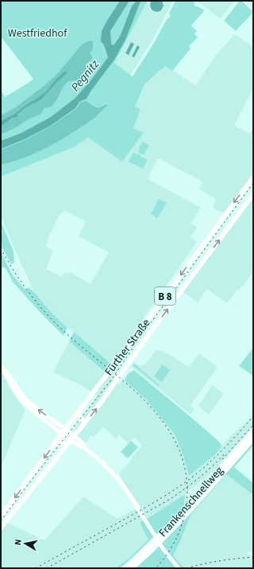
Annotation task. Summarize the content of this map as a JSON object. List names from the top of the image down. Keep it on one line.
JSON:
{"streets":{"main road":["B 8","Fürther Straße","Frankenschnellweg"]},"water":["Pegnitz"],"parks":["Westfriedhof"],"north":"left"}
